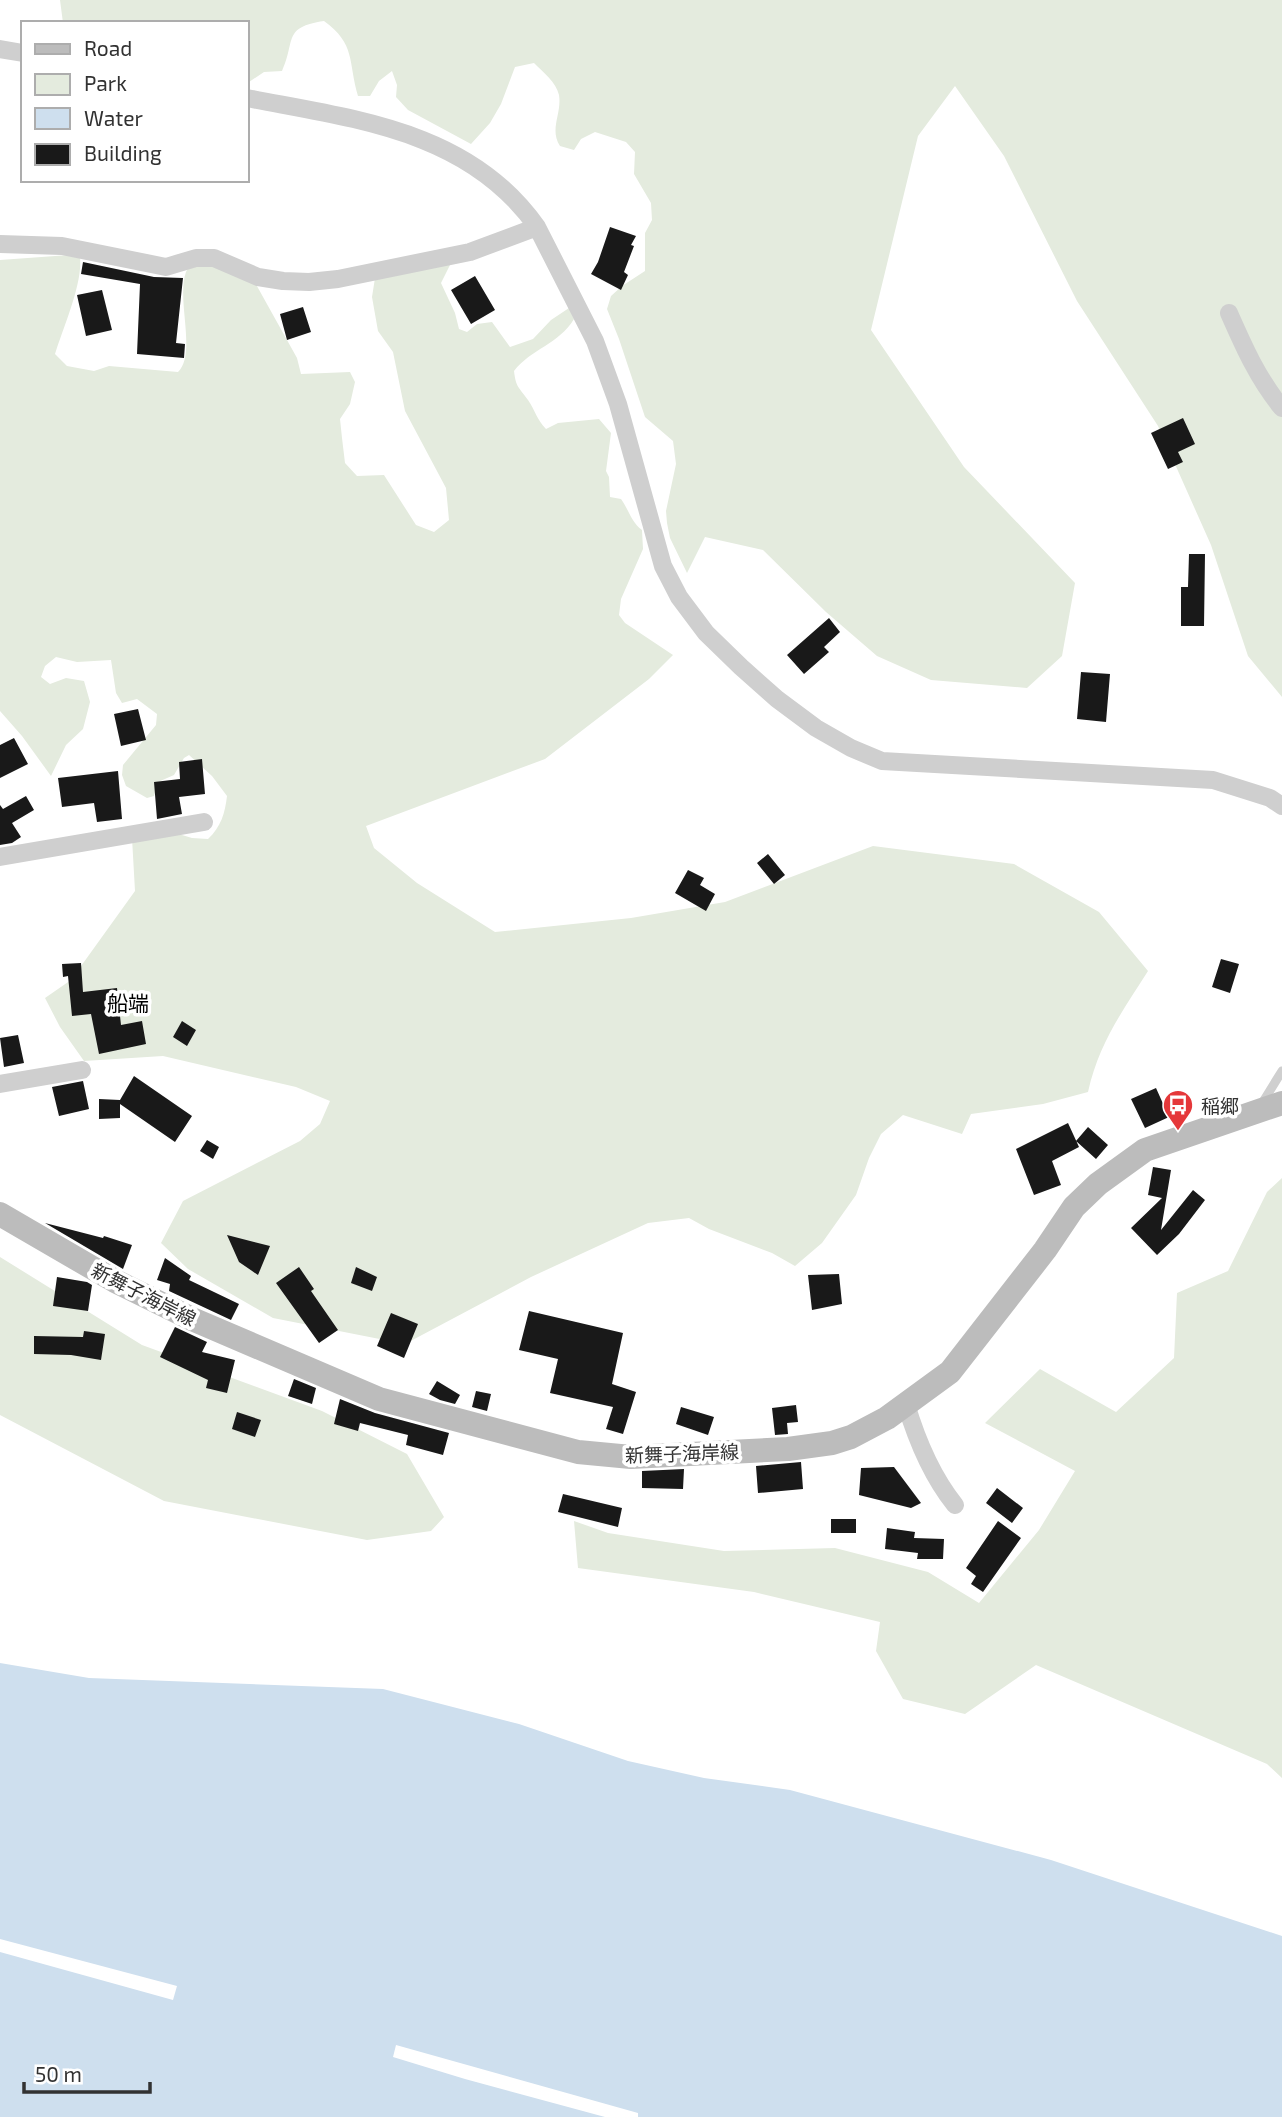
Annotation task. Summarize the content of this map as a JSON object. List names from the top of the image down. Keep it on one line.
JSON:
{"streets":{"main road":["新舞子海岸線"]},"districts":["船端"],"places":{"bus stop":["稲郷"]},"legend":["Road","Park","Water","Building"],"scale_bar":"50 m"}
